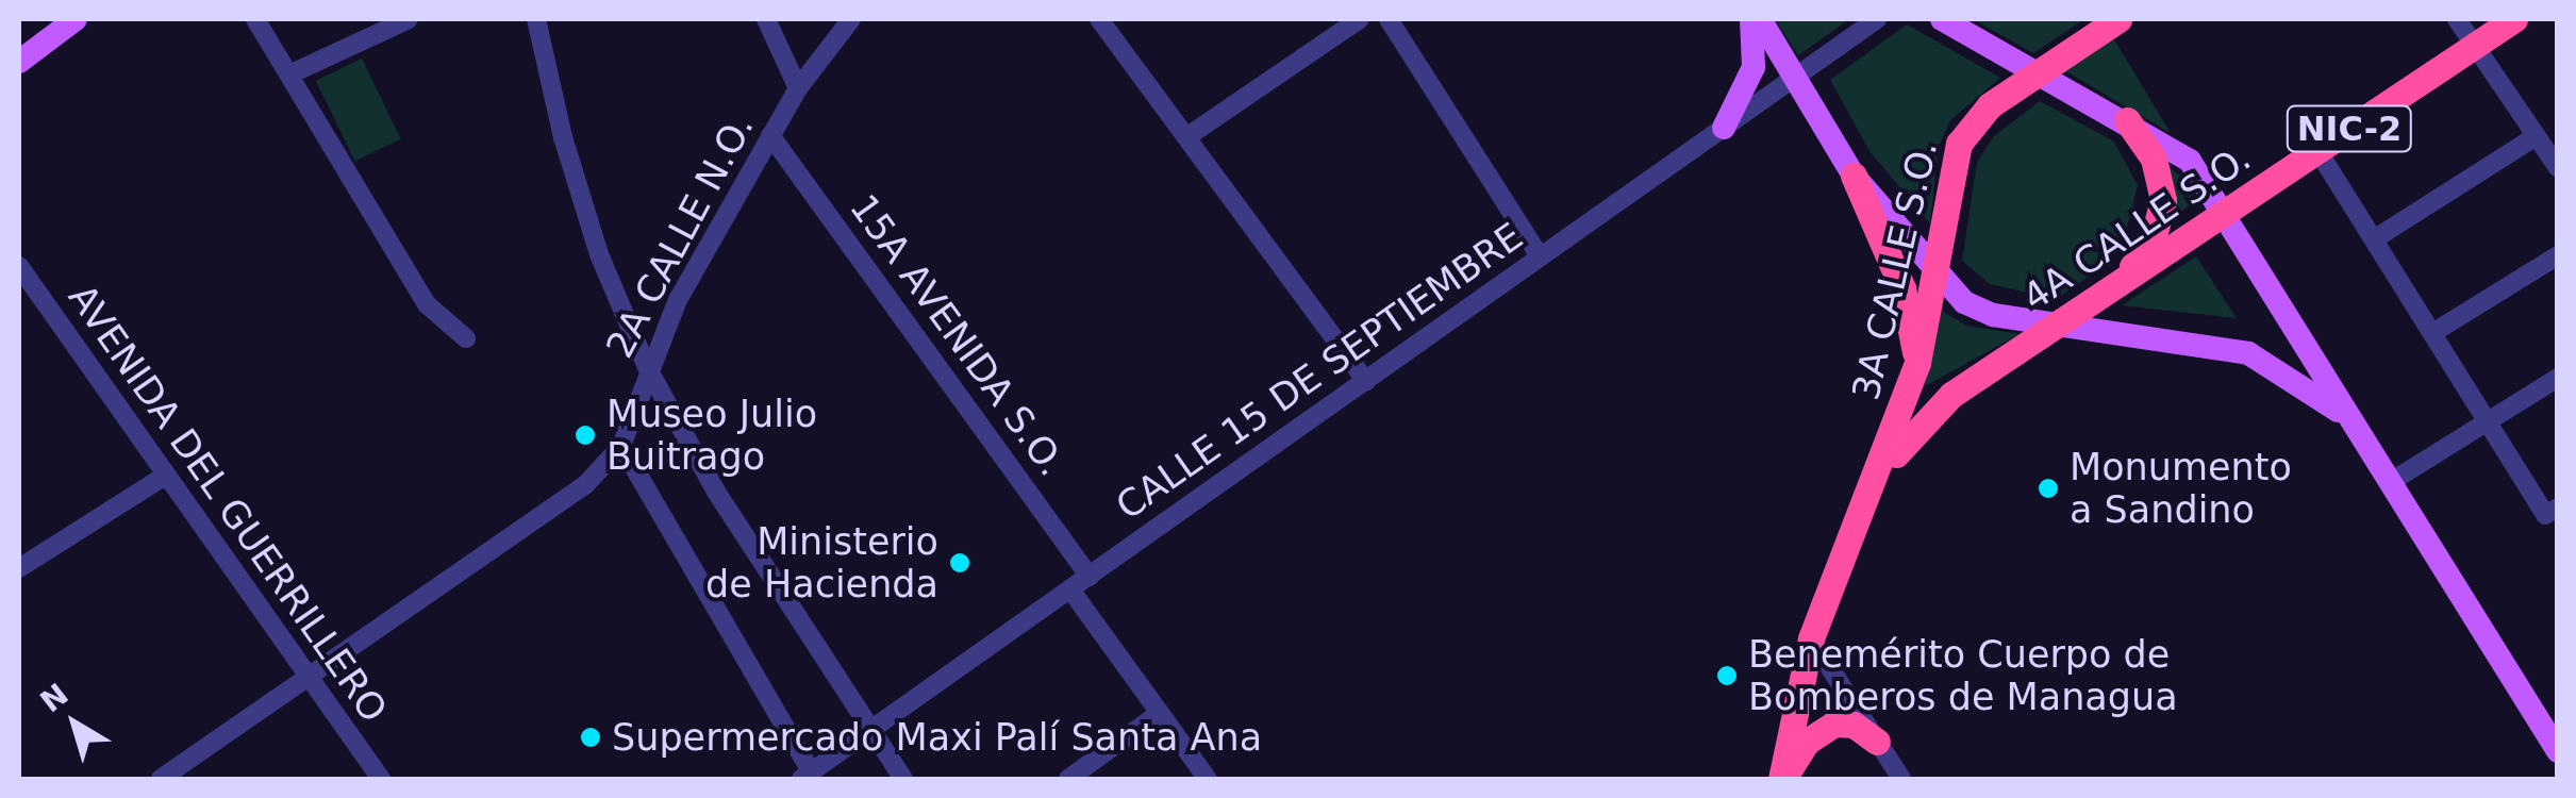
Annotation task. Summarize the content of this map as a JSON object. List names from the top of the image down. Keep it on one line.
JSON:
{"streets":{"highway":["NIC-2","4A CALLE S.O.","3A CALLE S.O."],"street":["2A CALLE N.O.","15A AVENIDA S.O.","CALLE 15 DE SEPTIEMBRE","AVENIDA DEL GUERRILLERO"]},"crossings":[["NIC-2","4A CALLE S.O."],["NIC-2","3A CALLE S.O."],["4A CALLE S.O.","3A CALLE S.O."],["2A CALLE N.O.","15A AVENIDA S.O."],["2A CALLE N.O.","AVENIDA DEL GUERRILLERO"],["15A AVENIDA S.O.","CALLE 15 DE SEPTIEMBRE"]],"places":["Museo Julio Buitrago","Monumento a Sandino","Ministerio de Hacienda","Benemérito Cuerpo de Bomberos de Managua","Supermercado Maxi Palí Santa Ana"],"north":"top left"}
